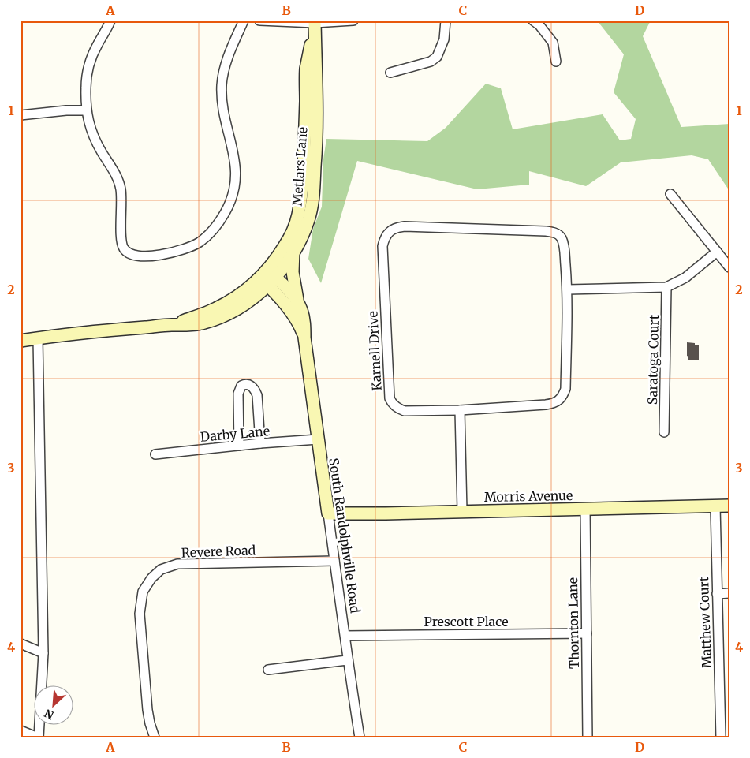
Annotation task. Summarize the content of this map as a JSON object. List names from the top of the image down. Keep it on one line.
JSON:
{"streets":{"main road":["Metlars Lane","Morris Avenue","South Randolphville Road"],"street":["Karnell Drive","Saratoga Court","Darby Lane","Revere Road","Prescott Place","Matthew Court","Thornton Lane"]},"crossings":[["Metlars Lane","South Randolphville Road"],["Darby Lane","South Randolphville Road"],["Morris Avenue","South Randolphville Road"],["Morris Avenue","Matthew Court"],["Morris Avenue","Thornton Lane"],["South Randolphville Road","Revere Road"],["South Randolphville Road","Prescott Place"],["Prescott Place","Thornton Lane"]],"north":"bottom left","grid":{"columns":["A","B","C","D"],"rows":["1","2","3","4"]}}
